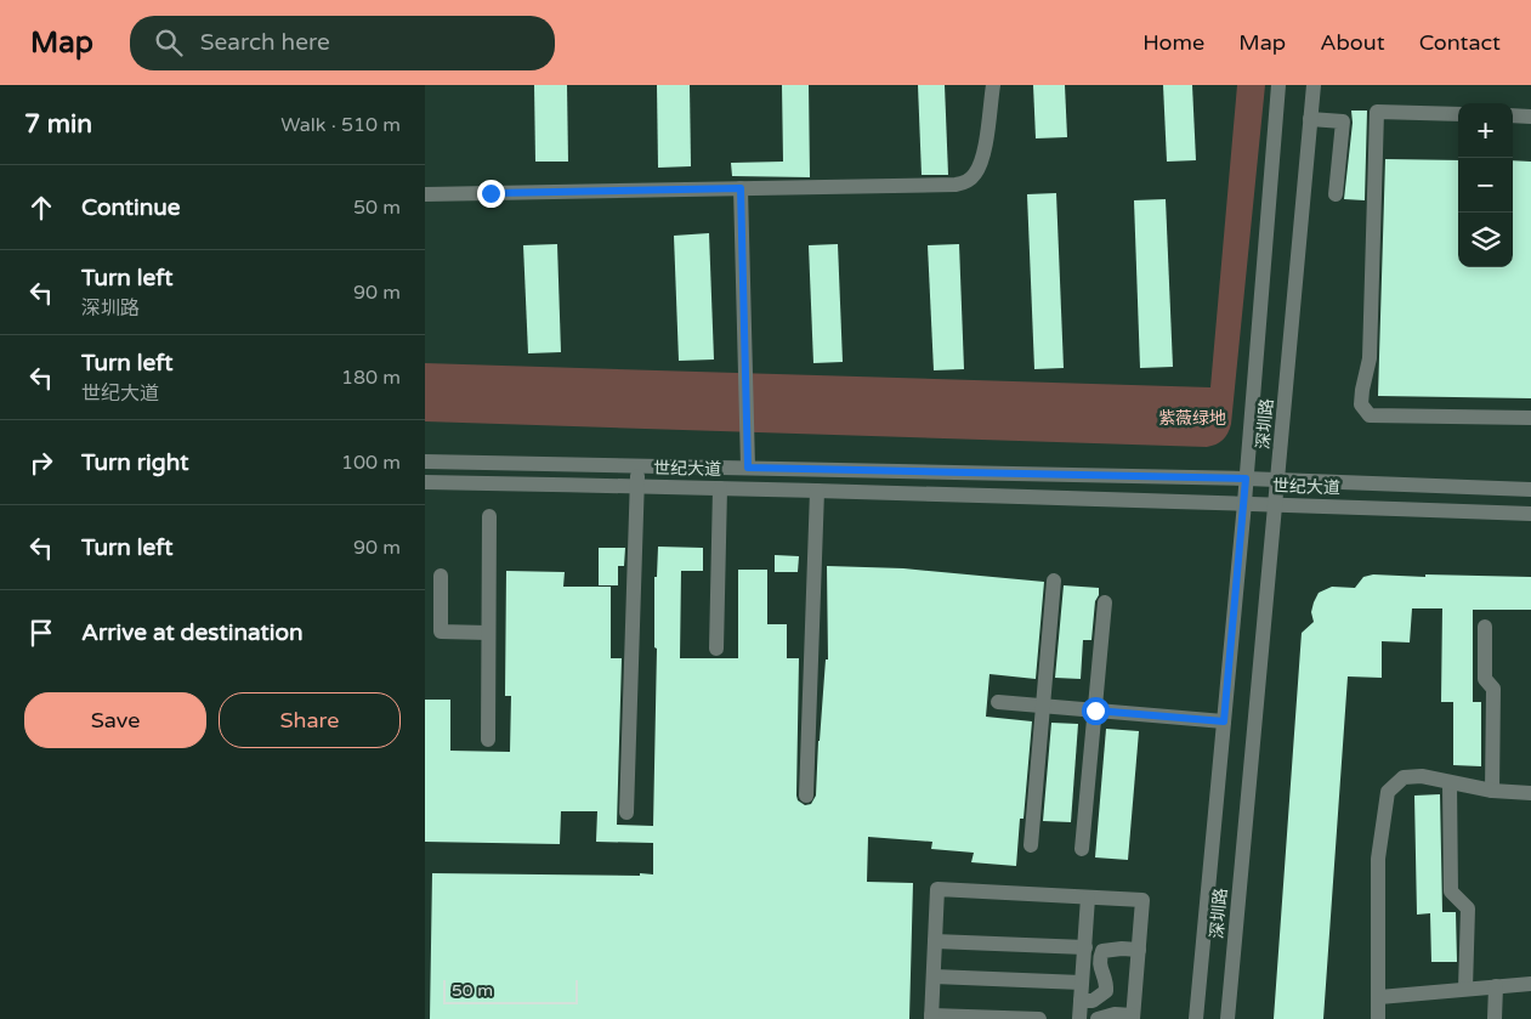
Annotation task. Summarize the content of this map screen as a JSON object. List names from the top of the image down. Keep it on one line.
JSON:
{"streets":{"street":["深圳路","世纪大道"]},"crossings":[["深圳路","世纪大道"]],"parks":["紫薇绿地"],"scale_bar":"50 m","page":{"header":"Map","search":"Search here","nav":["Home","Map","About","Contact"],"heading":["7 min","Walk · 510 m"],"map_buttons":["+","−"],"list":[["Continue","50 m"],["Turn left","深圳路","90 m"],["Turn left","世纪大道","180 m"],["Turn right","100 m"],["Turn left","90 m"],"Arrive at destination"],"buttons":["Save","Share"],"scale":"50 m"}}
